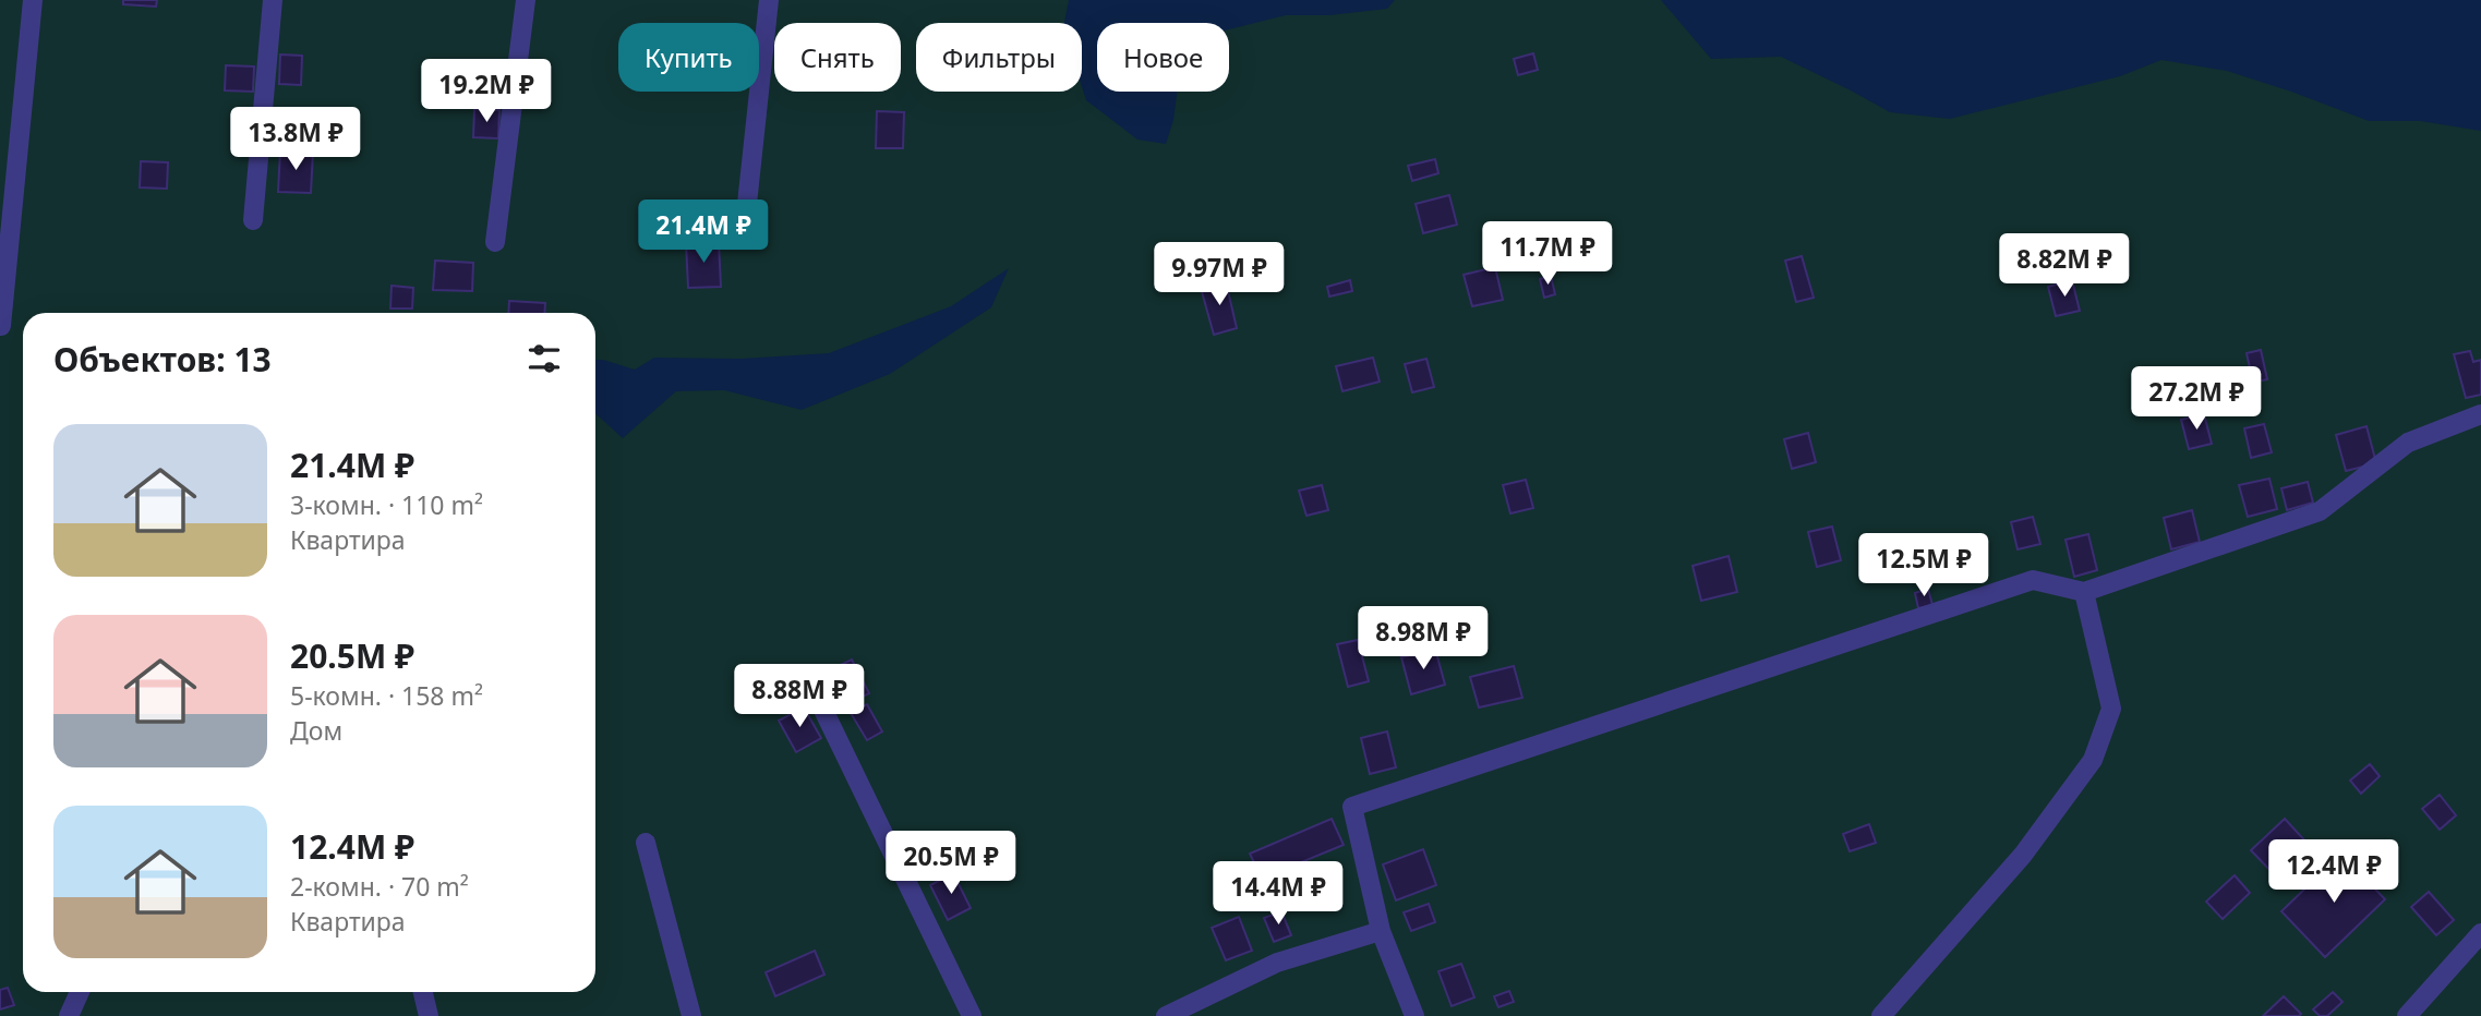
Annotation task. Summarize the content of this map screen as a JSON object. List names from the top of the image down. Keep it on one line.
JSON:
{"page":{"chip":["Купить","Снять","Фильтры","Новое"],"price":["19.2M ₽","13.8M ₽","21.4M ₽","11.7M ₽","8.82M ₽","9.97M ₽","27.2M ₽","12.5M ₽","8.98M ₽","8.88M ₽","20.5M ₽","12.4M ₽","14.4M ₽"],"heading":"Объектов: 13","list":[{"name":"21.4M ₽","note":"3-комн. · 110 m² · Квартира"},{"name":"20.5M ₽","note":"5-комн. · 158 m² · Дом"},{"name":"12.4M ₽","note":"2-комн. · 70 m² · Квартира"}]}}
